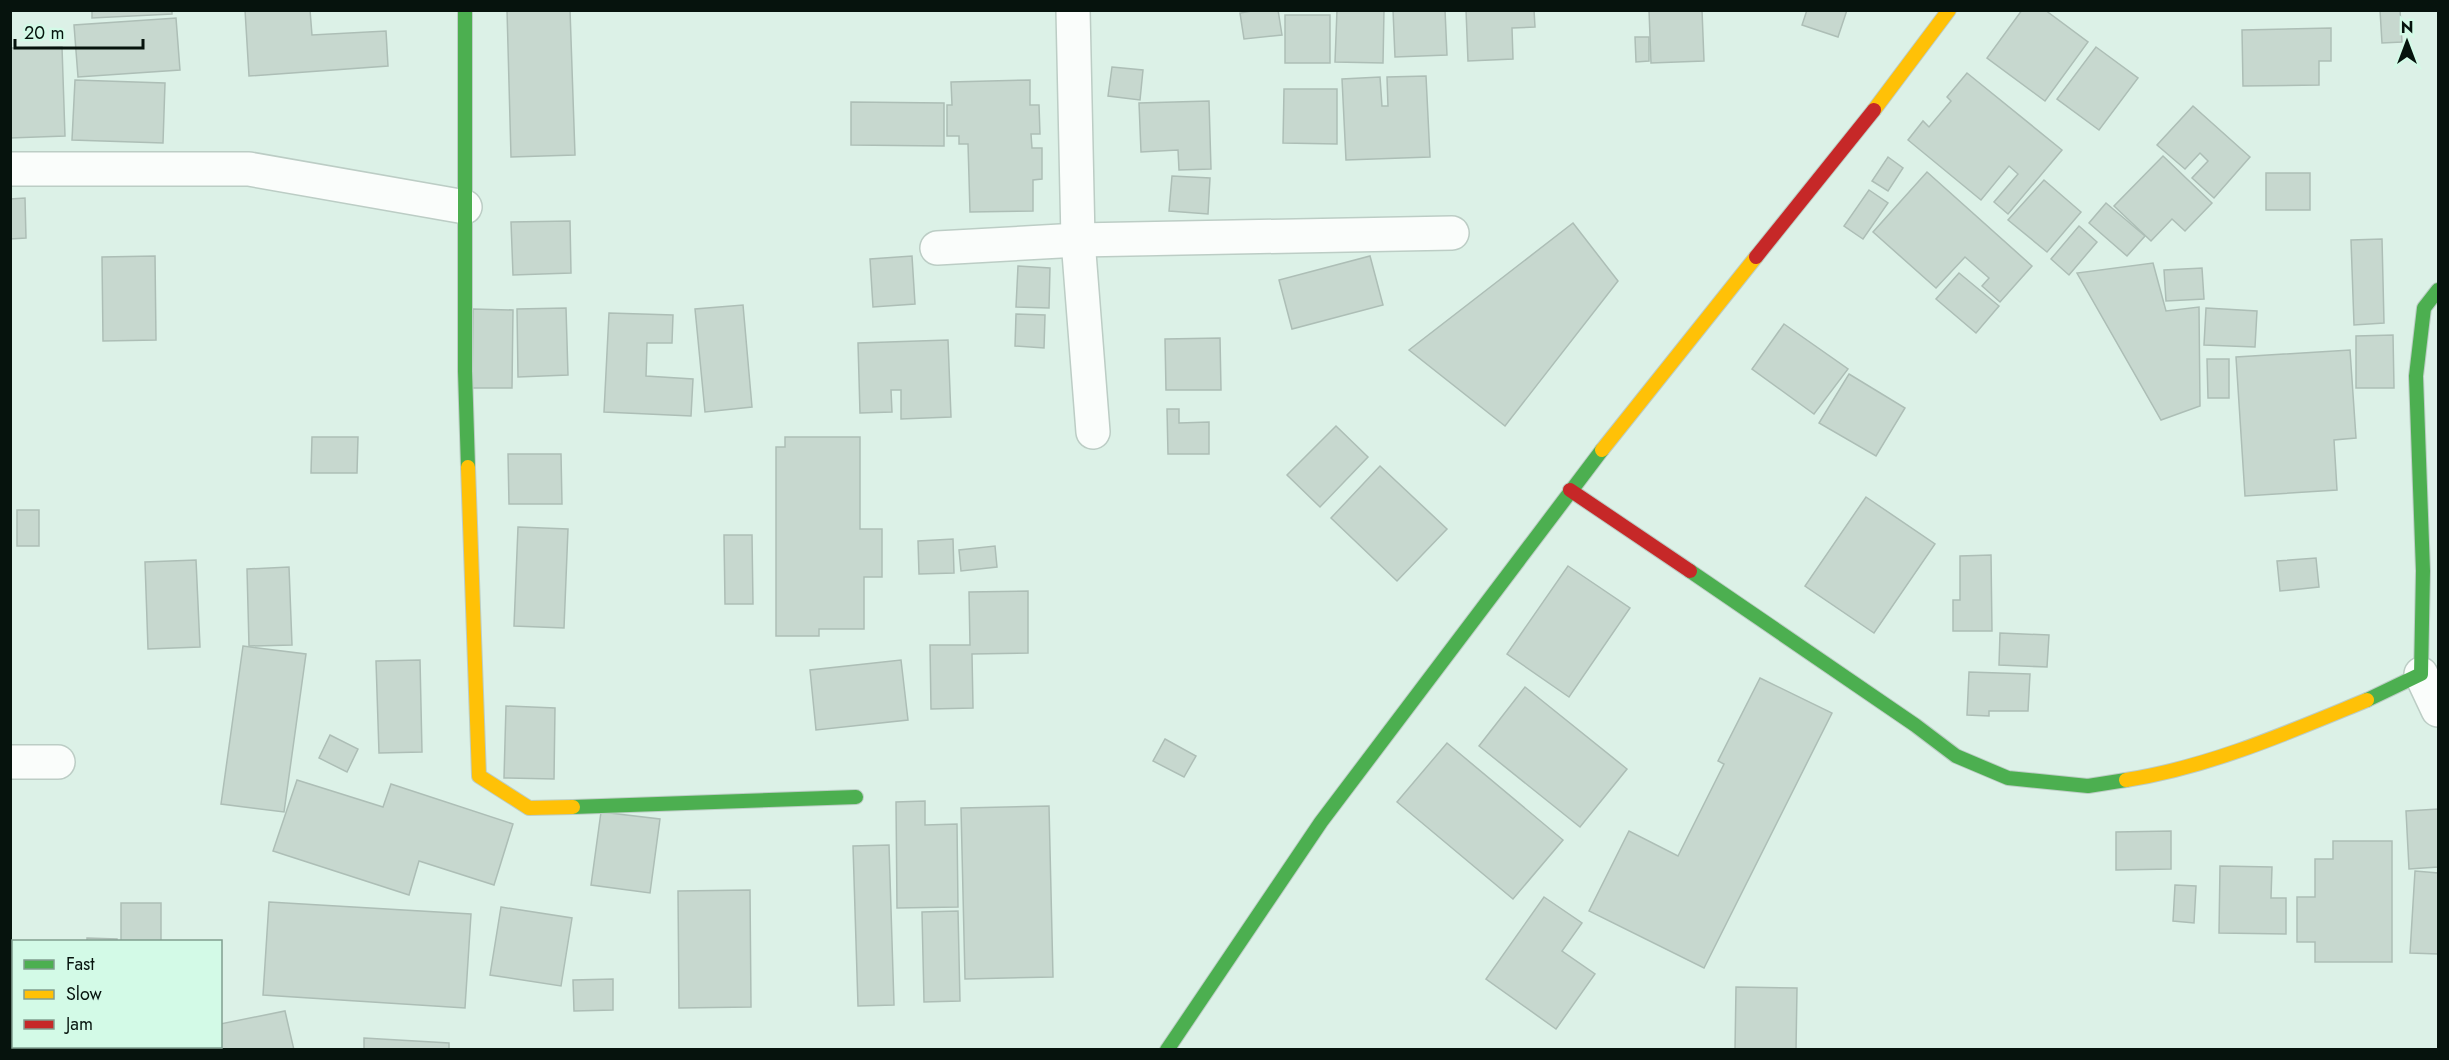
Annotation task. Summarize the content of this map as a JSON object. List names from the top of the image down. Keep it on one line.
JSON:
{"legend":["Fast","Slow","Jam"],"scale_bar":"20 m","north":"top"}
